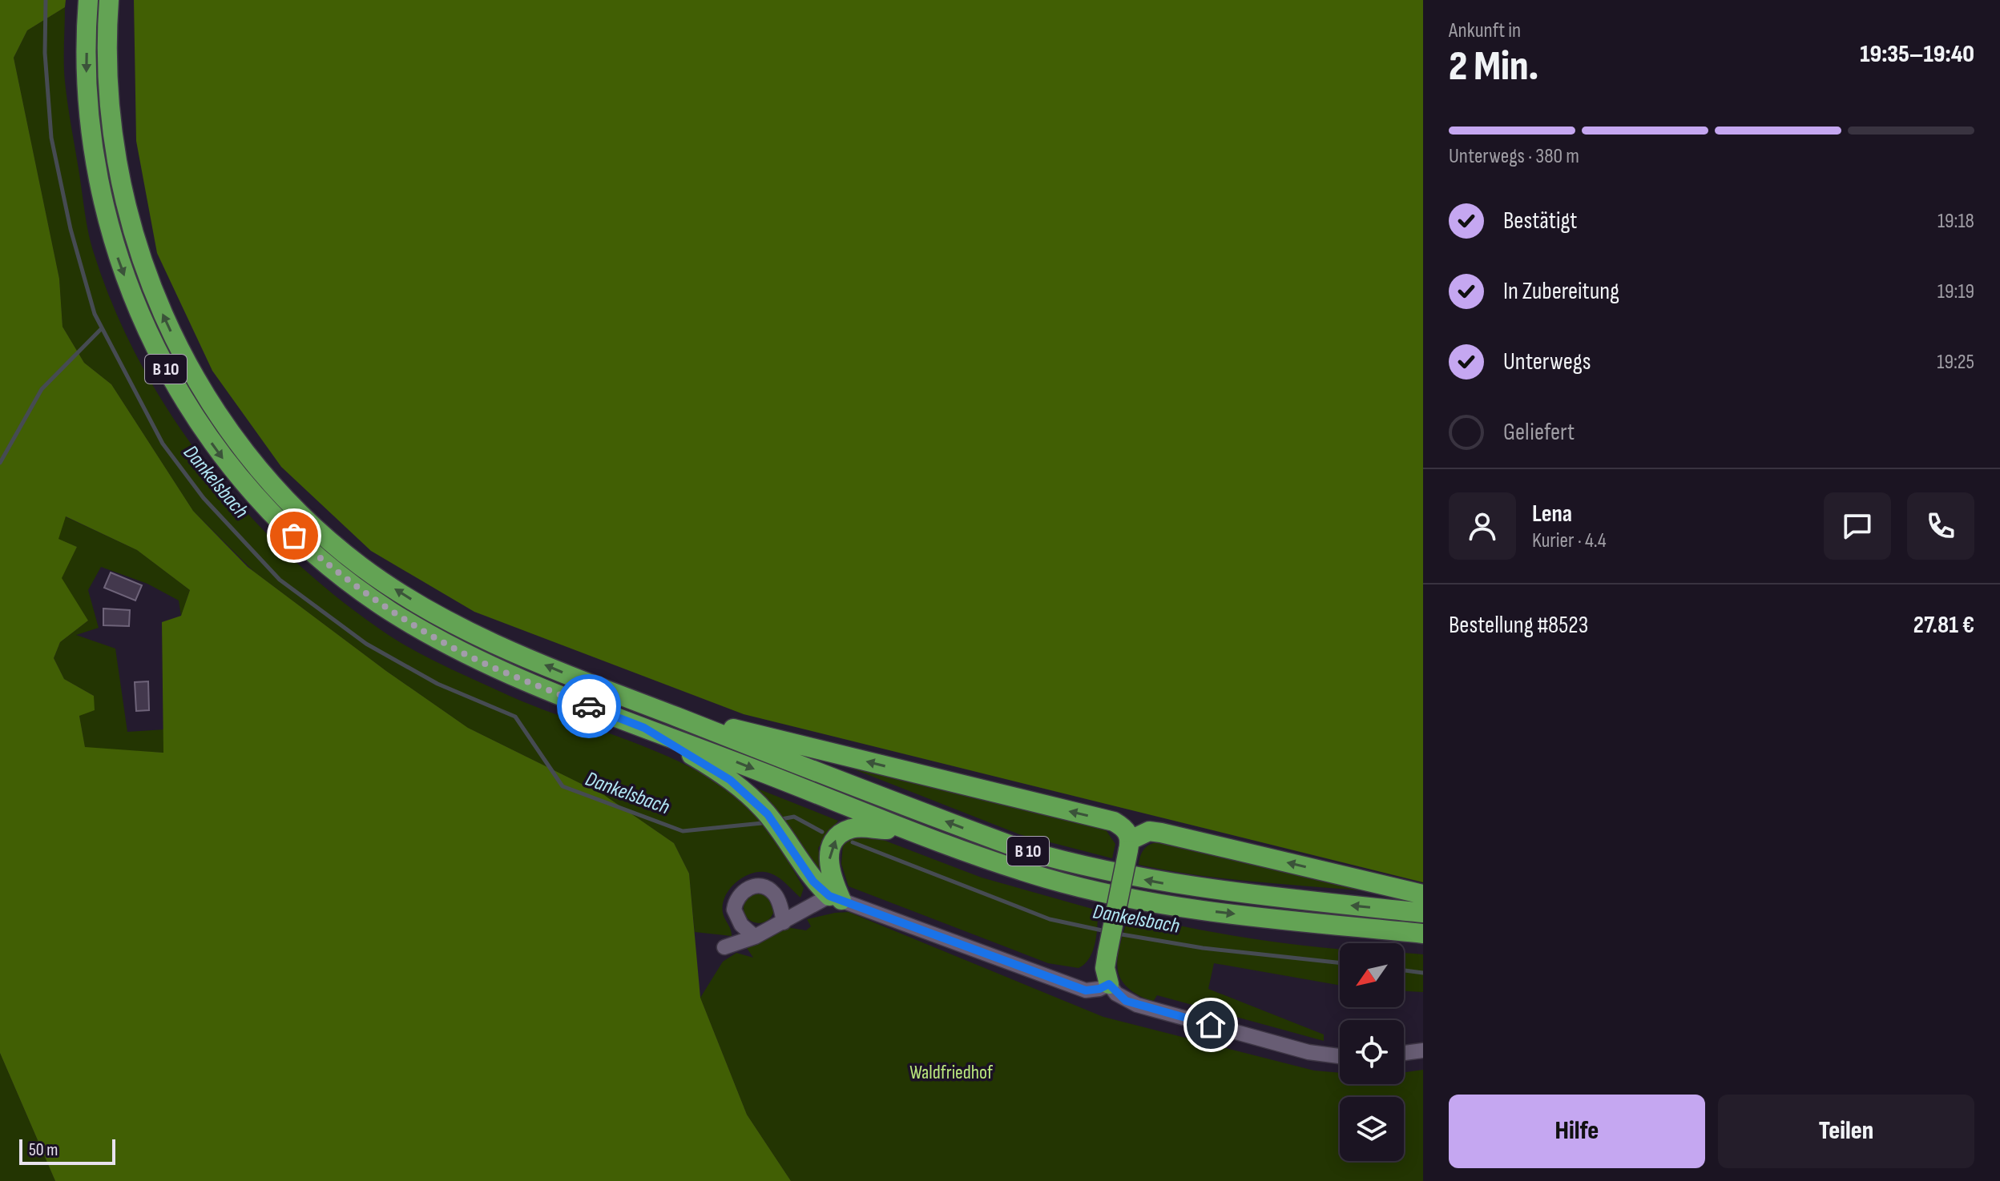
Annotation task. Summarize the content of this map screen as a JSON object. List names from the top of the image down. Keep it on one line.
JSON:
{"streets":{"highway":["B 10"]},"water":["Dankelsbach"],"parks":["Waldfriedhof"],"scale_bar":"50 m","north":"bottom left","page":{"heading":["2 Min.","Ankunft in","19:35–19:40"],"panel":["Lena","Kurier · 4.4","Bestellung #8523","27.81 €"],"bar":"Unterwegs · 380 m","list":[["Bestätigt","19:18"],["In Zubereitung","19:19"],["Unterwegs","19:25"],"Geliefert"],"buttons":["Hilfe","Teilen"],"scale":"50 m"}}
